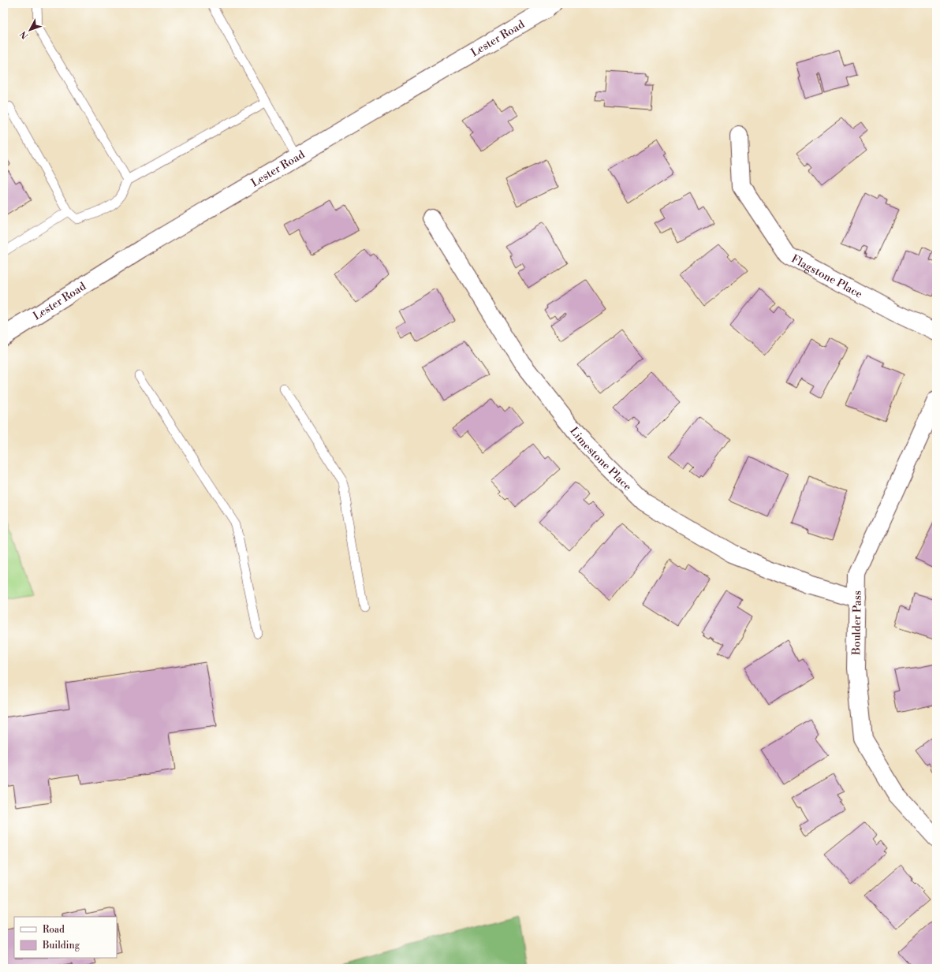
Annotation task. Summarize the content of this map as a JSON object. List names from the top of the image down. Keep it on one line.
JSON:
{"streets":{"street":["Lester Road","Flagstone Place","Limestone Place","Boulder Pass"]},"crossings":[["Limestone Place","Boulder Pass"]],"legend":["Road","Building"],"north":"bottom left"}
